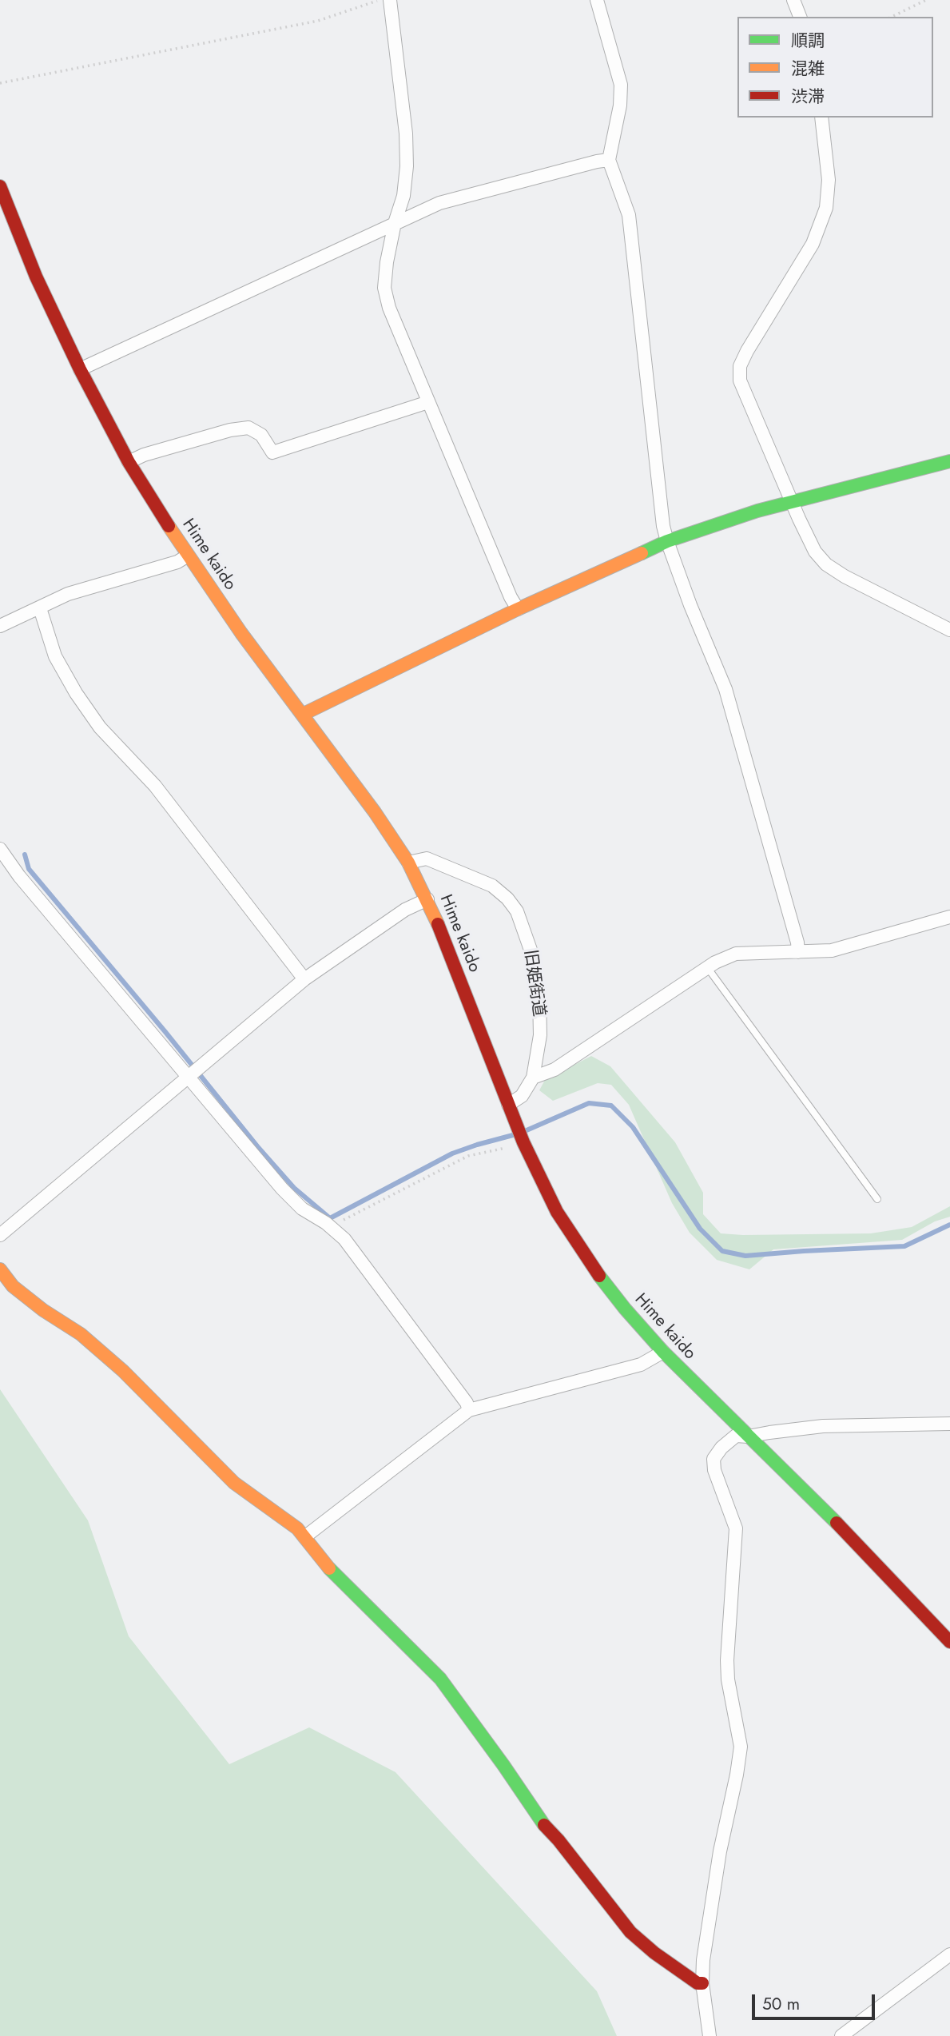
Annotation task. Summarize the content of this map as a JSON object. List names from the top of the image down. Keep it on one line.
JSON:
{"streets":{"main road":["Hime kaido"],"street":["旧姫街道"]},"crossings":[["Hime kaido","旧姫街道"]],"legend":["順調","混雑","渋滞"],"scale_bar":"50 m"}
